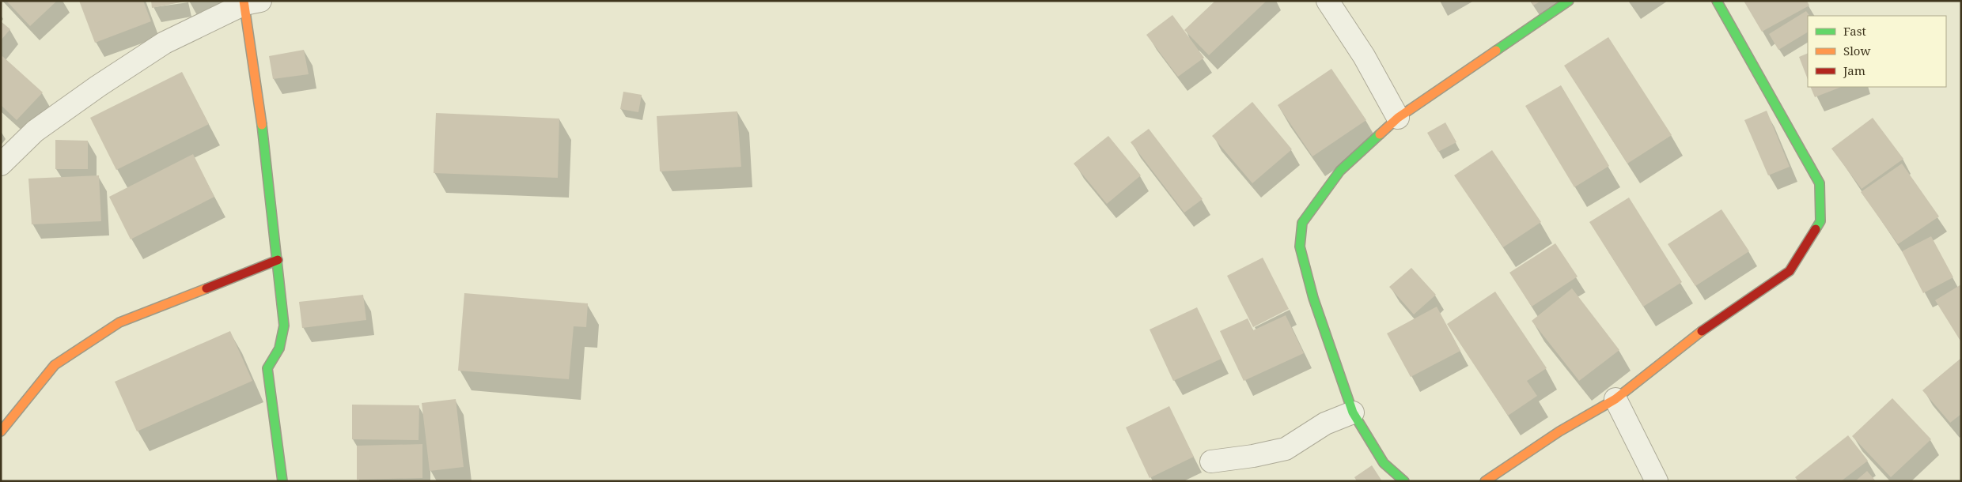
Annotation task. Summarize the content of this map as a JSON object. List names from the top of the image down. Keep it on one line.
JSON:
{"legend":["Fast","Slow","Jam"]}
